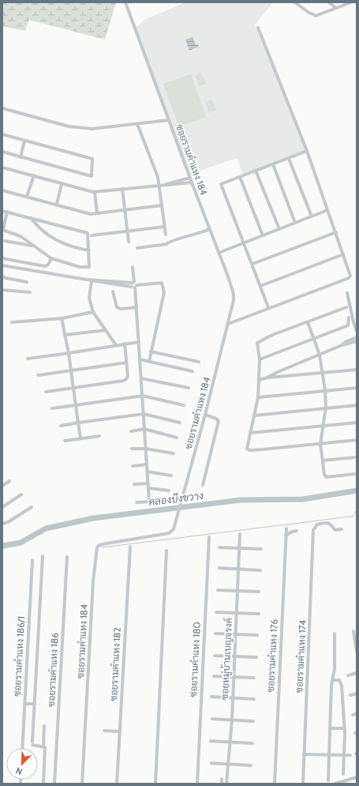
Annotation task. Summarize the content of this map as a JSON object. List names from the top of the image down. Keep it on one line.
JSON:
{"streets":{"street":["ซอยรามคำแหง 184","ซอยรามคำแหง 176","ซอยรามคำแหง 186/1","ซอยรามคำแหง 174","ซอยหมู่บ้านเบญจรงค์","ซอยรามคำแหง 180","ซอยรามคำแหง 182","ซอยรามคำแหง 186"]},"water":["คลองบึงขวาง"],"north":"bottom left"}
